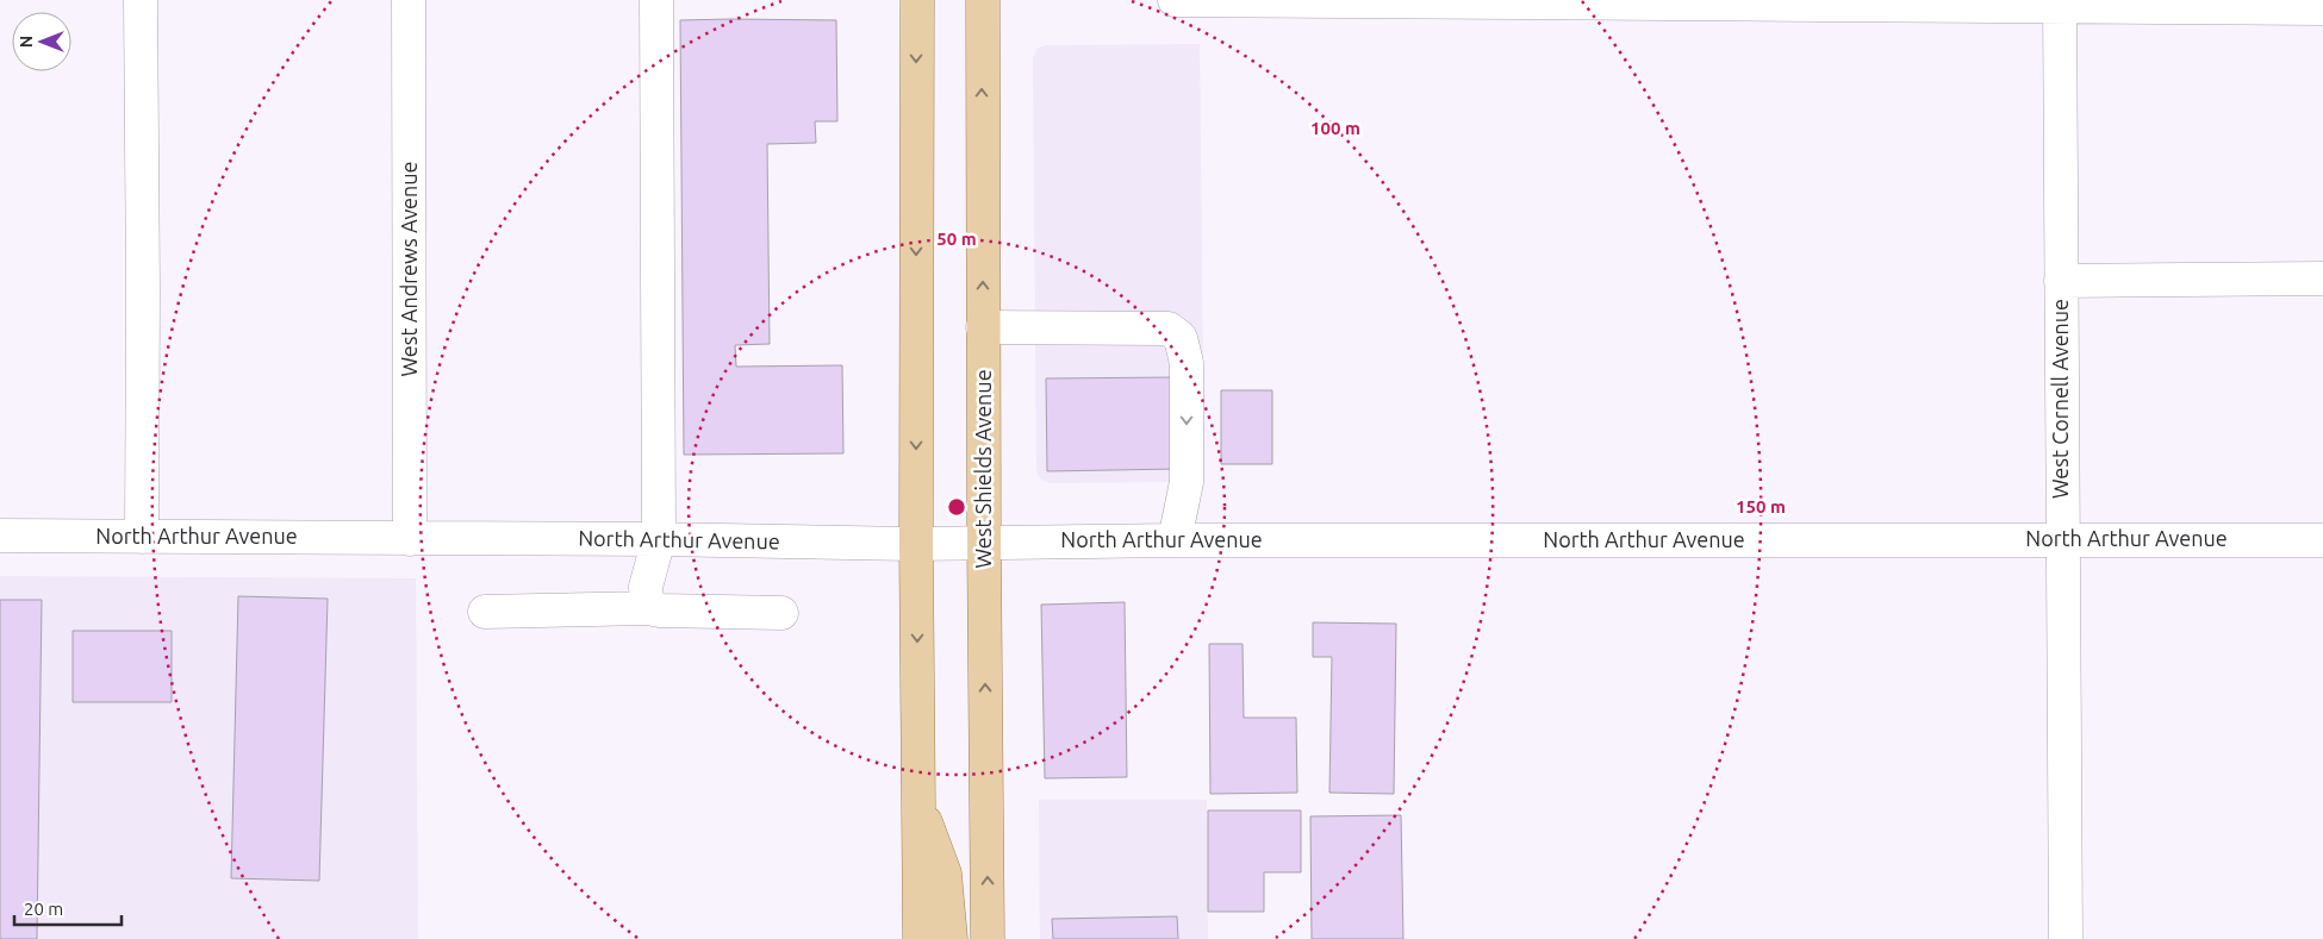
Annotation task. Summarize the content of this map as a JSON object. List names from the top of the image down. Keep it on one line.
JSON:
{"streets":{"main road":["West Shields Avenue"],"street":["West Andrews Avenue","West Cornell Avenue","North Arthur Avenue"]},"crossings":[["West Andrews Avenue","North Arthur Avenue"],["West Cornell Avenue","North Arthur Avenue"],["West Shields Avenue","North Arthur Avenue"]],"scale_bar":"20 m","north":"left","rings":["100 m","50 m","150 m"]}
